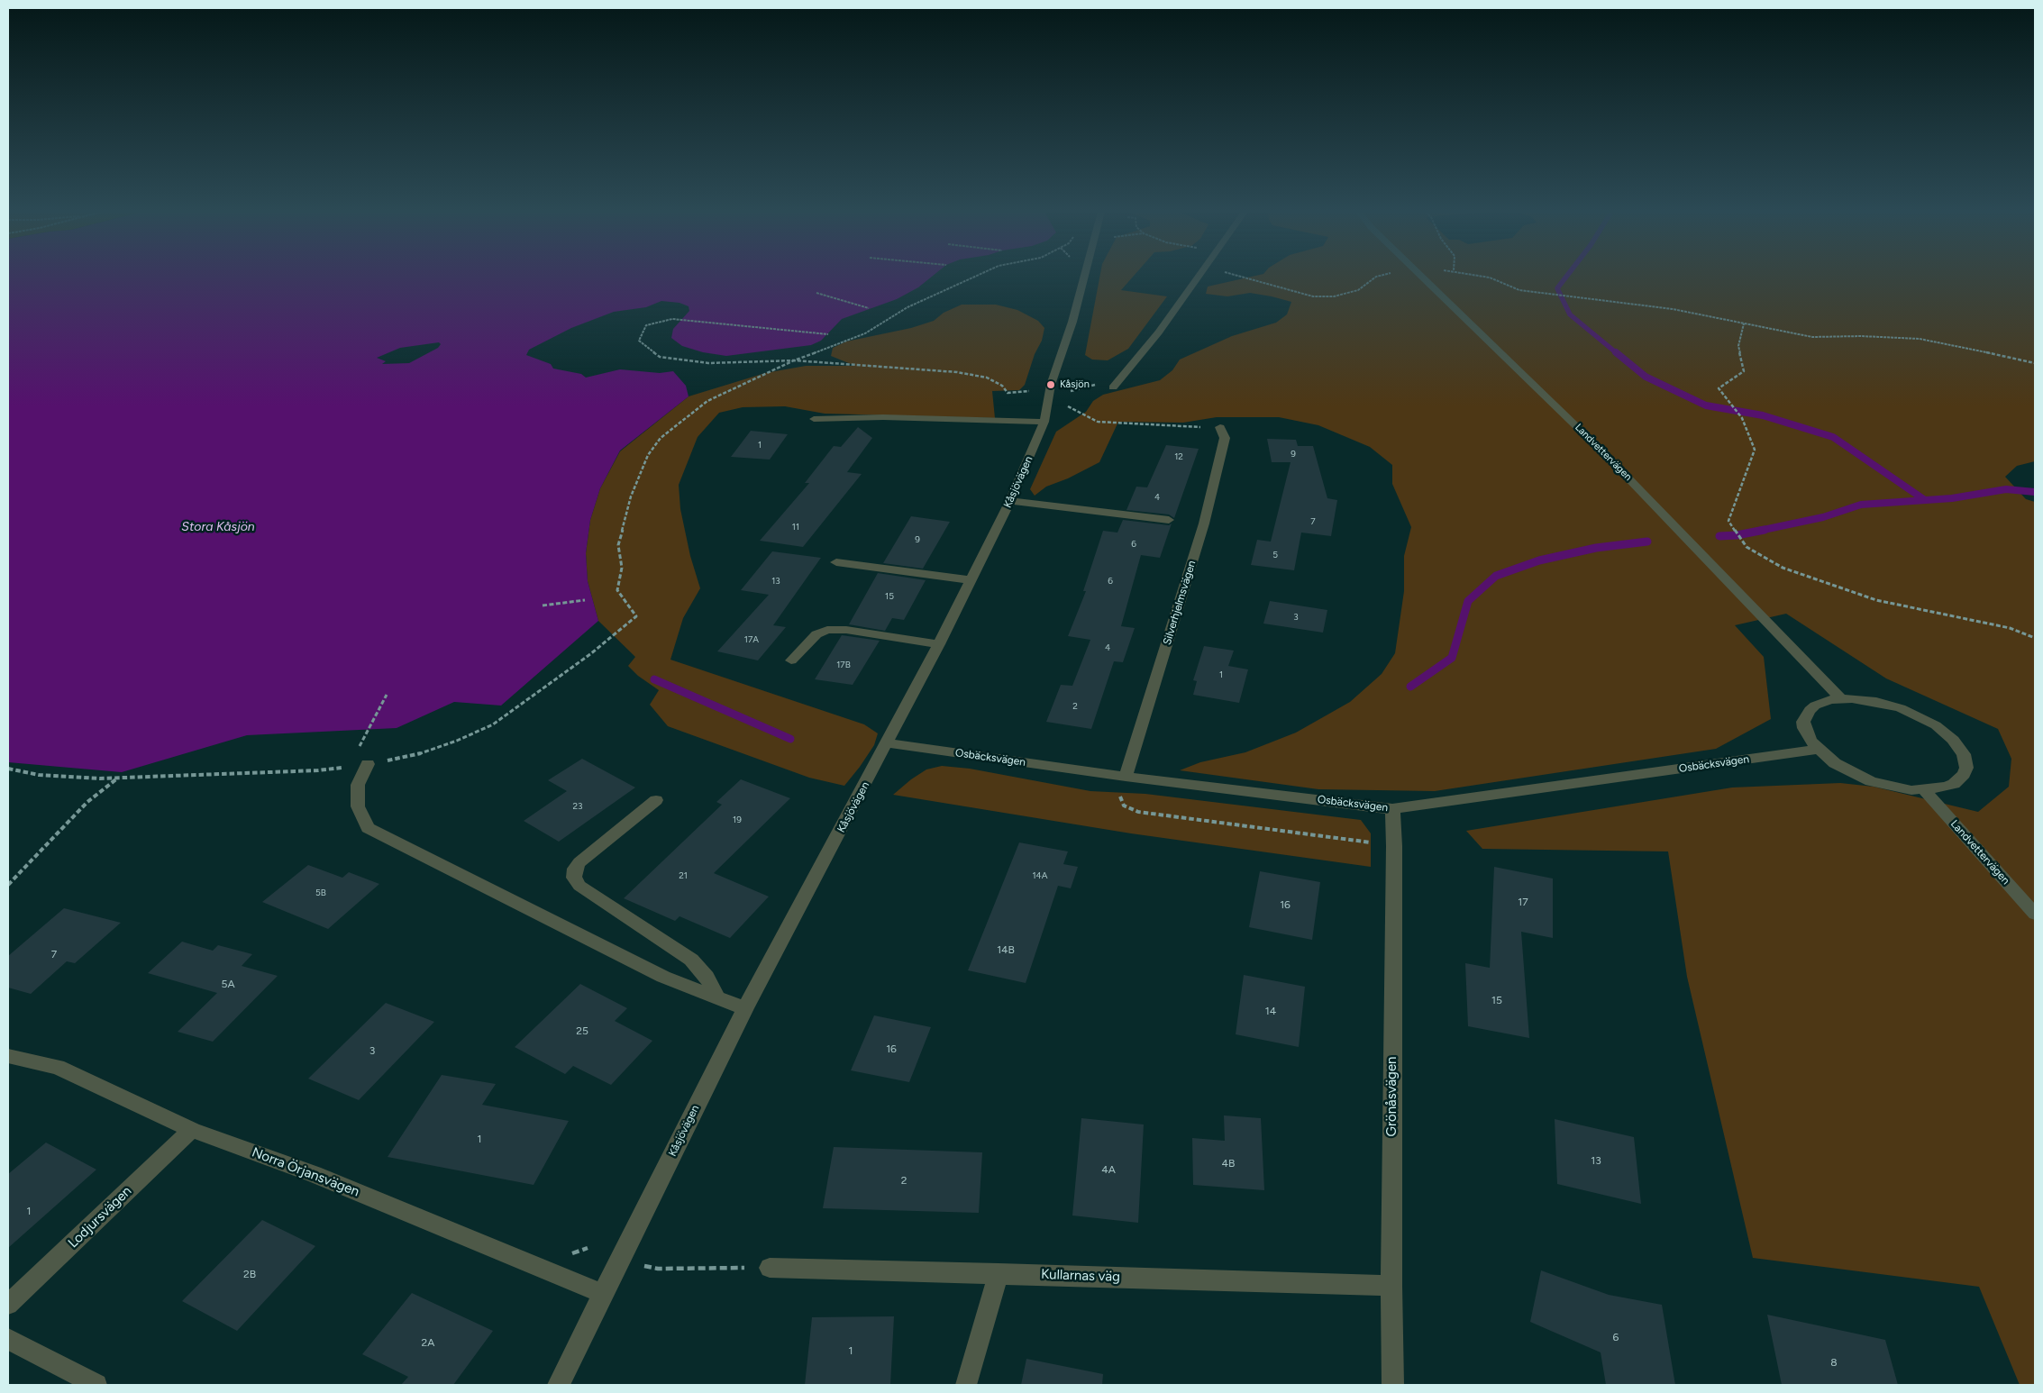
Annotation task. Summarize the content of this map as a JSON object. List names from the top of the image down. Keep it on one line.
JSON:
{"streets":{"street":["Landvettervägen","Kåsjövägen","Silverhjelmsvägen","Osbäcksvägen","Grönåsvägen","Norra Örjansvägen","Lodjursvägen","Kullarnas väg"]},"crossings":[["Kåsjövägen","Osbäcksvägen"],["Kåsjövägen","Norra Örjansvägen"],["Silverhjelmsvägen","Osbäcksvägen"],["Osbäcksvägen","Grönåsvägen"],["Grönåsvägen","Kullarnas väg"],["Norra Örjansvägen","Lodjursvägen"]],"water":["Stora Kåsjön"],"places":["Kåsjön"],"house_numbers":["1","9","12","4","7","11","9","6","5","13","6","15","3","17A","4","17B","1","2","23","19","21","14A","5B","17","16","14B","7","5A","15","14","25","16","3","1","13","4B","4A","2","1","2B","6","2A","1","8"]}
